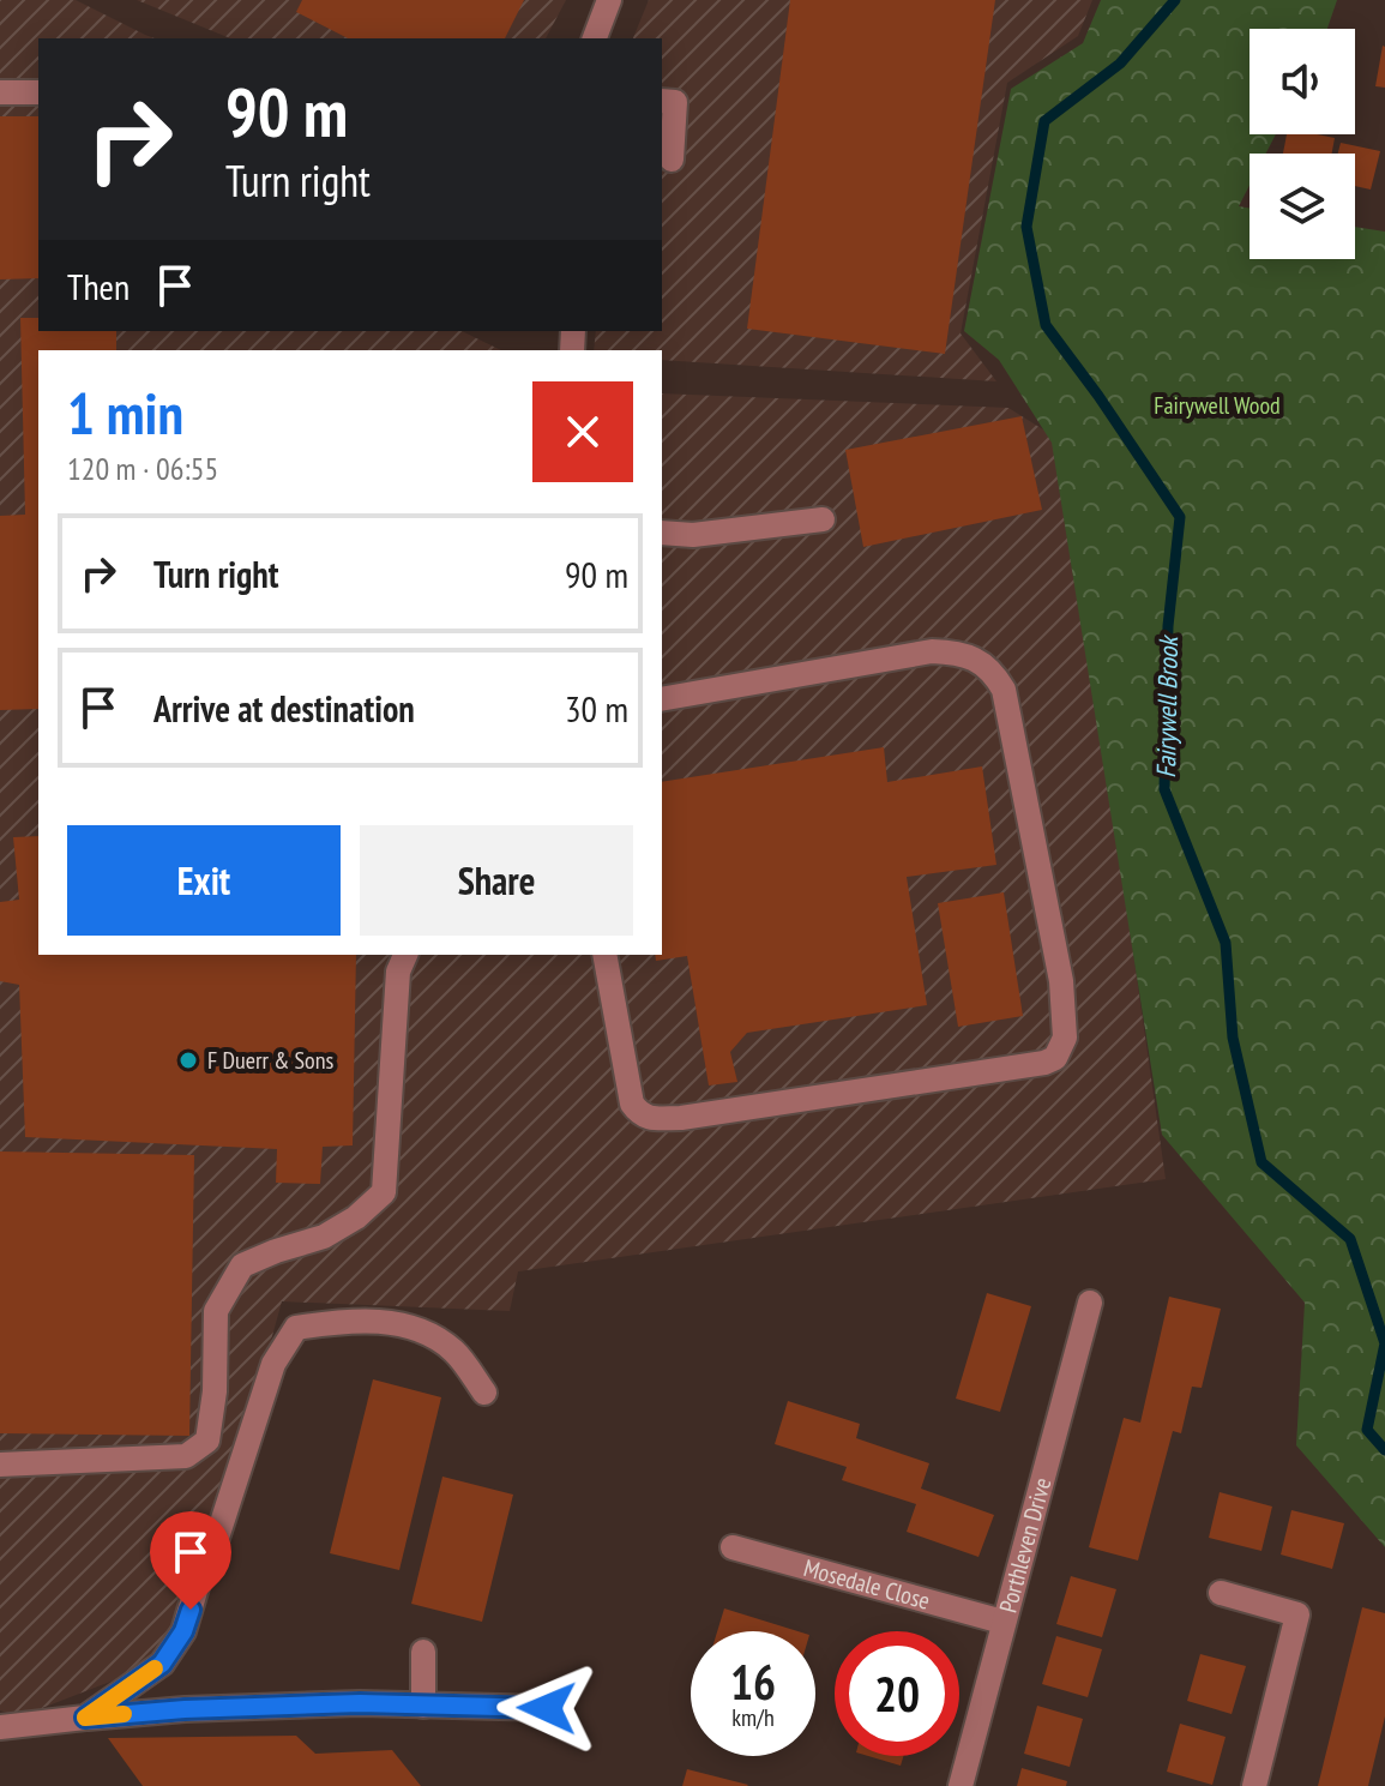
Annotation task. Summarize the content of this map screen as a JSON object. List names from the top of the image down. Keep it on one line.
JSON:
{"streets":{"street":["Porthleven Drive","Mosedale Close"]},"crossings":[["Porthleven Drive","Mosedale Close"]],"water":["Fairywell Brook"],"parks":["Fairywell Wood"],"places":["F Duerr & Sons"],"page":{"turn":["90 m","Turn right"],"then":"Then","heading":["1 min","120 m · 06:55"],"list":[{"name":"Turn right","value":"90 m"},{"name":"Arrive at destination","value":"30 m"}],"buttons":["Exit","Share"],"speed":"16 km/h","limit":"20"}}
